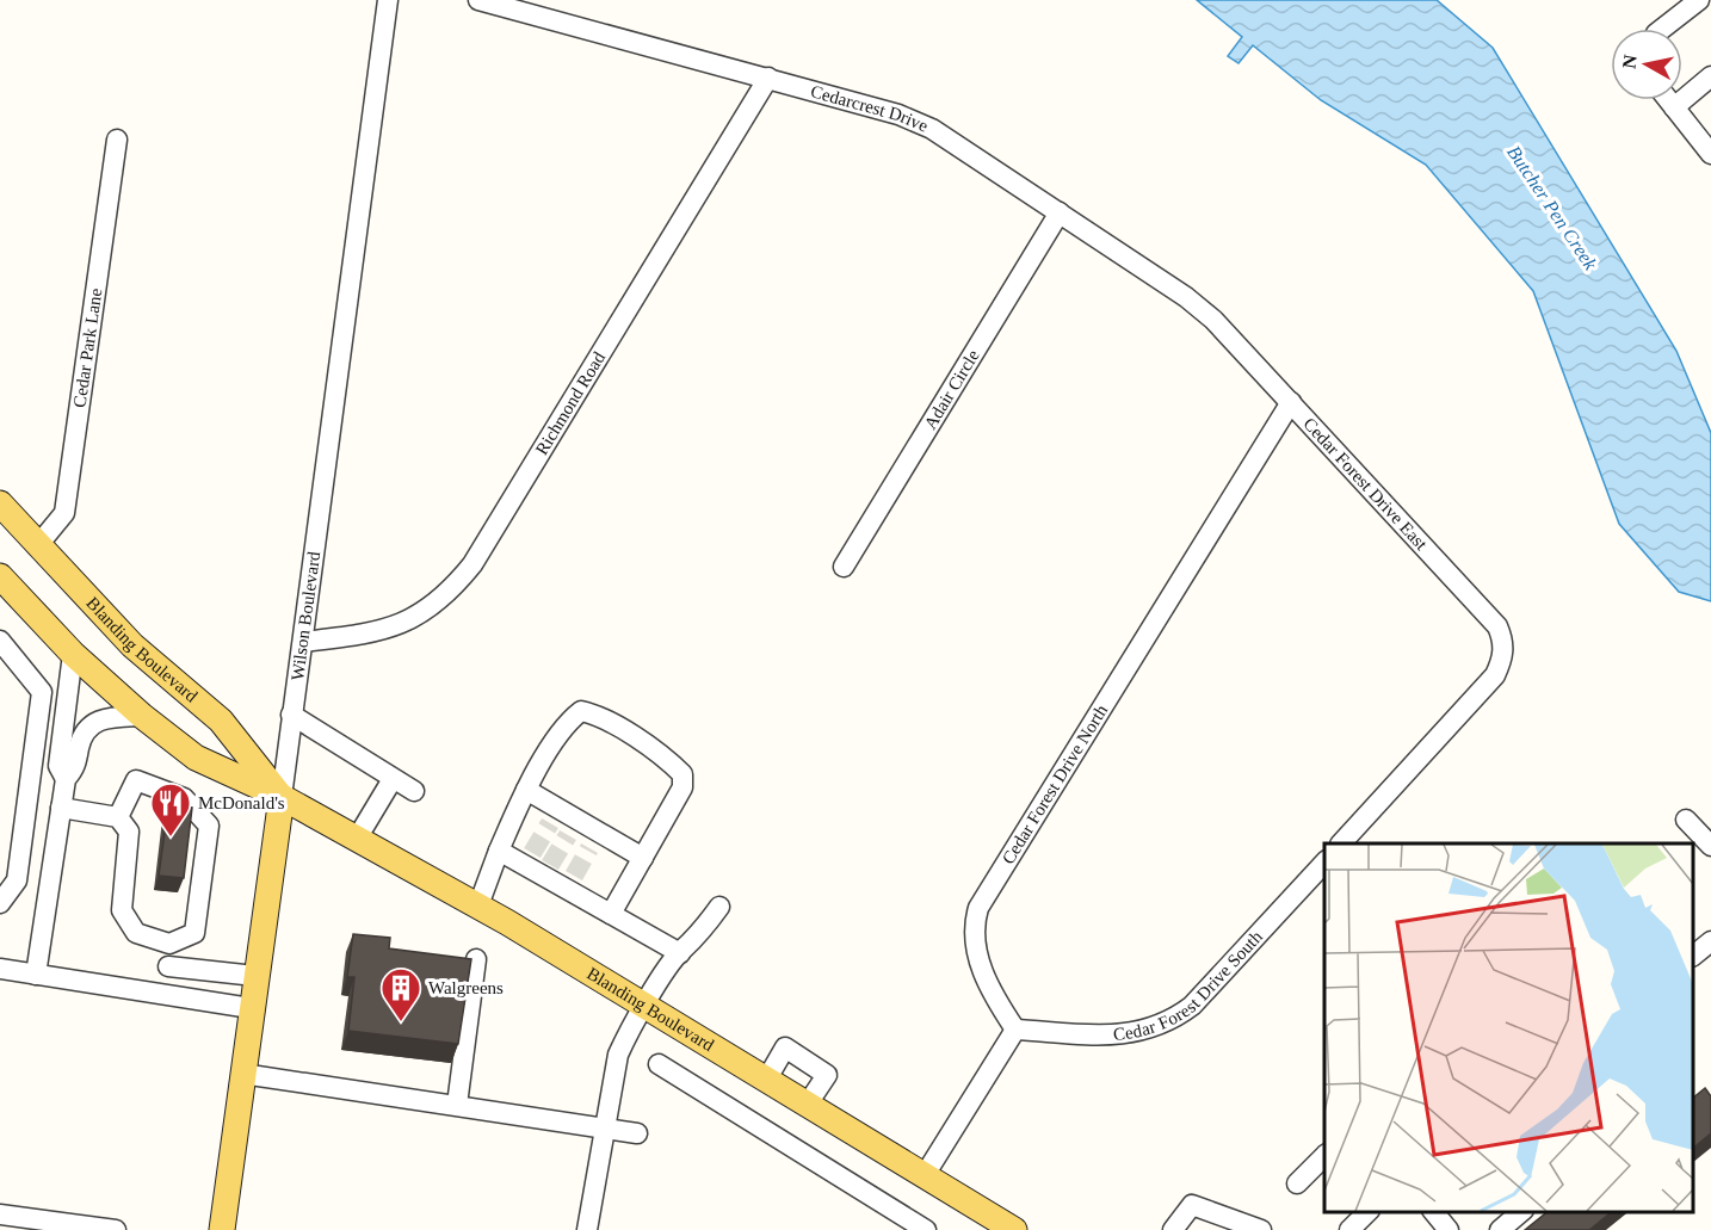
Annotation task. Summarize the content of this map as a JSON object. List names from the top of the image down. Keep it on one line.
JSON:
{"streets":{"main road":["Wilson Boulevard","Blanding Boulevard"],"street":["Cedarcrest Drive","Cedar Park Lane","Adair Circle","Richmond Road","Cedar Forest Drive East","Cedar Forest Drive North","Cedar Forest Drive South"]},"crossings":[["Cedarcrest Drive","Adair Circle"],["Cedarcrest Drive","Richmond Road"],["Cedarcrest Drive","Cedar Forest Drive East"],["Cedar Park Lane","Blanding Boulevard"],["Richmond Road","Wilson Boulevard"],["Cedar Forest Drive East","Cedar Forest Drive North"],["Wilson Boulevard","Blanding Boulevard"],["Cedar Forest Drive North","Cedar Forest Drive South"]],"water":["Butcher Pen Creek"],"places":{"restaurant":["McDonald's"],"building":["Walgreens"]},"north":"left"}
